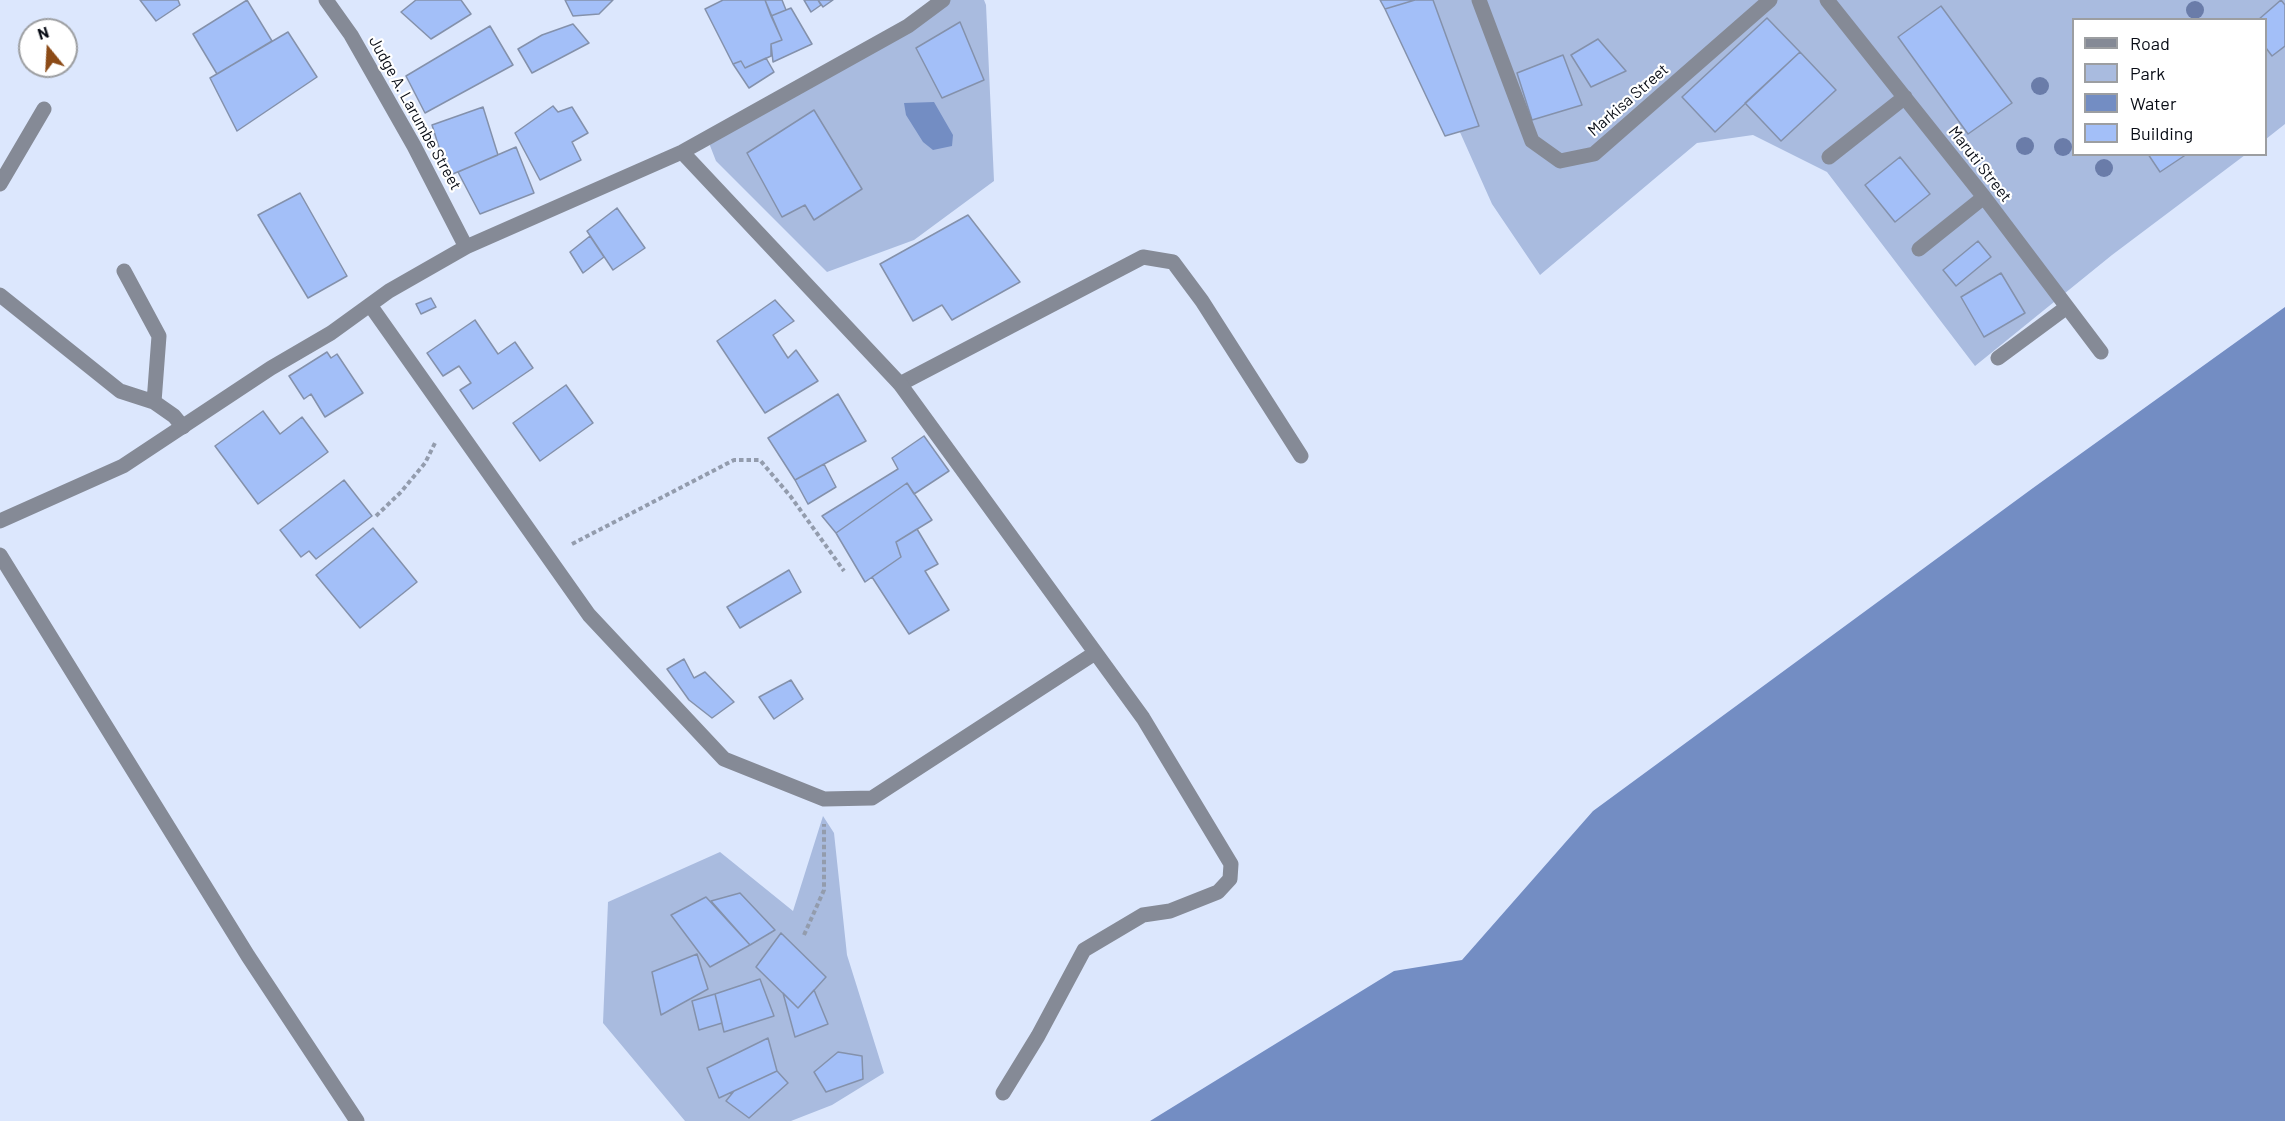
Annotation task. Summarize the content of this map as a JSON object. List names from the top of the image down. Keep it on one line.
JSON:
{"streets":{"street":["Markisa Street","Judge A. Larumbe Street","Maruti Street"]},"legend":["Road","Park","Water","Building"],"north":"top"}
